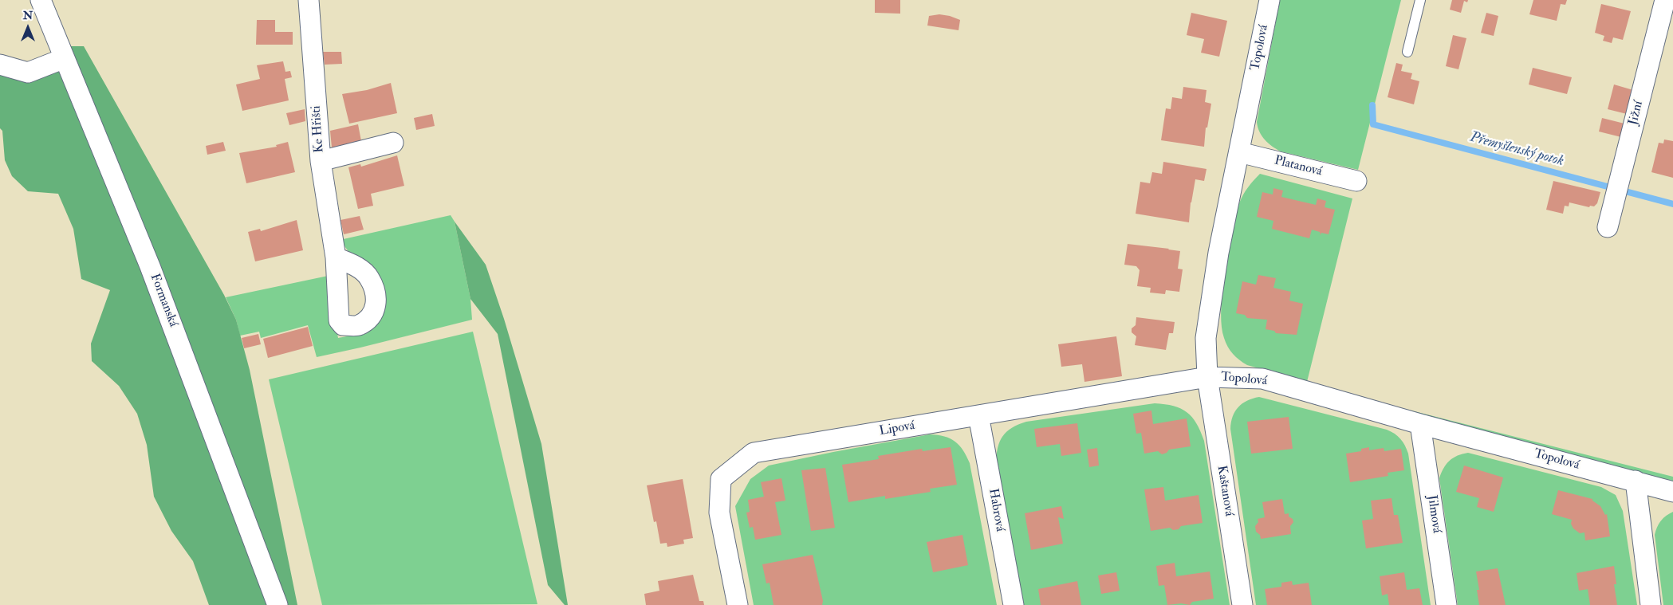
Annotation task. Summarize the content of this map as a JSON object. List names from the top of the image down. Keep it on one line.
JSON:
{"streets":{"street":["Topolová","Jižní","Ke Hřišti","Platanová","Formanská","Lipová","Kaštanová","Habrová","Jilmová"]},"crossings":[["Topolová","Platanová"],["Topolová","Lipová"],["Topolová","Kaštanová"],["Topolová","Jilmová"],["Lipová","Kaštanová"],["Lipová","Habrová"]],"water":["Přemyšlenský potok"],"north":"top"}
